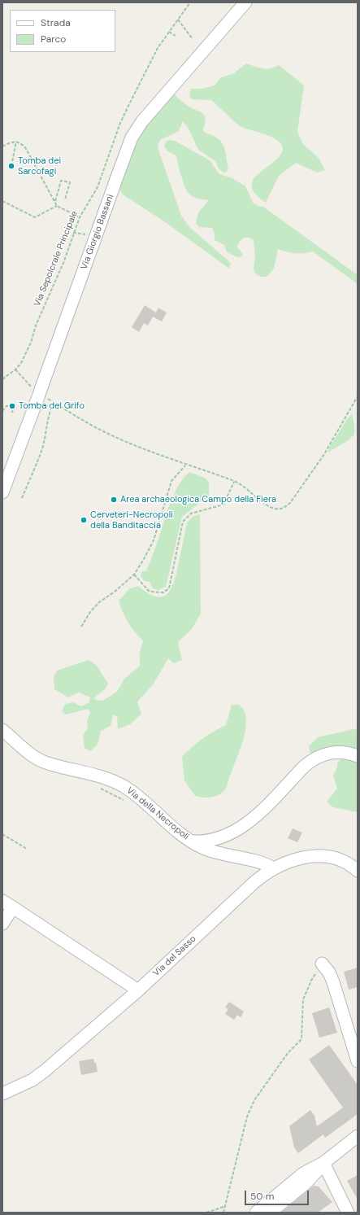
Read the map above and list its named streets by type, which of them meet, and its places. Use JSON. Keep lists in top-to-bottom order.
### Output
{
  "streets": {
    "street": ["Via Giorgio Bassani", "Via della Necropoli", "Via del Sasso"],
    "path": ["Via Sepolcrale Principale"]
  },
  "crossings": [
    ["Via della Necropoli", "Via del Sasso"]
  ],
  "places": [
    "Tomba dei Sarcofagi",
    "Tomba del Grifo",
    "Area archaeologica Campo della Fiera",
    "Cerveteri-Necropoli della Banditaccia"
  ],
  "legend": ["Strada", "Parco"],
  "scale_bar": "50 m"
}
